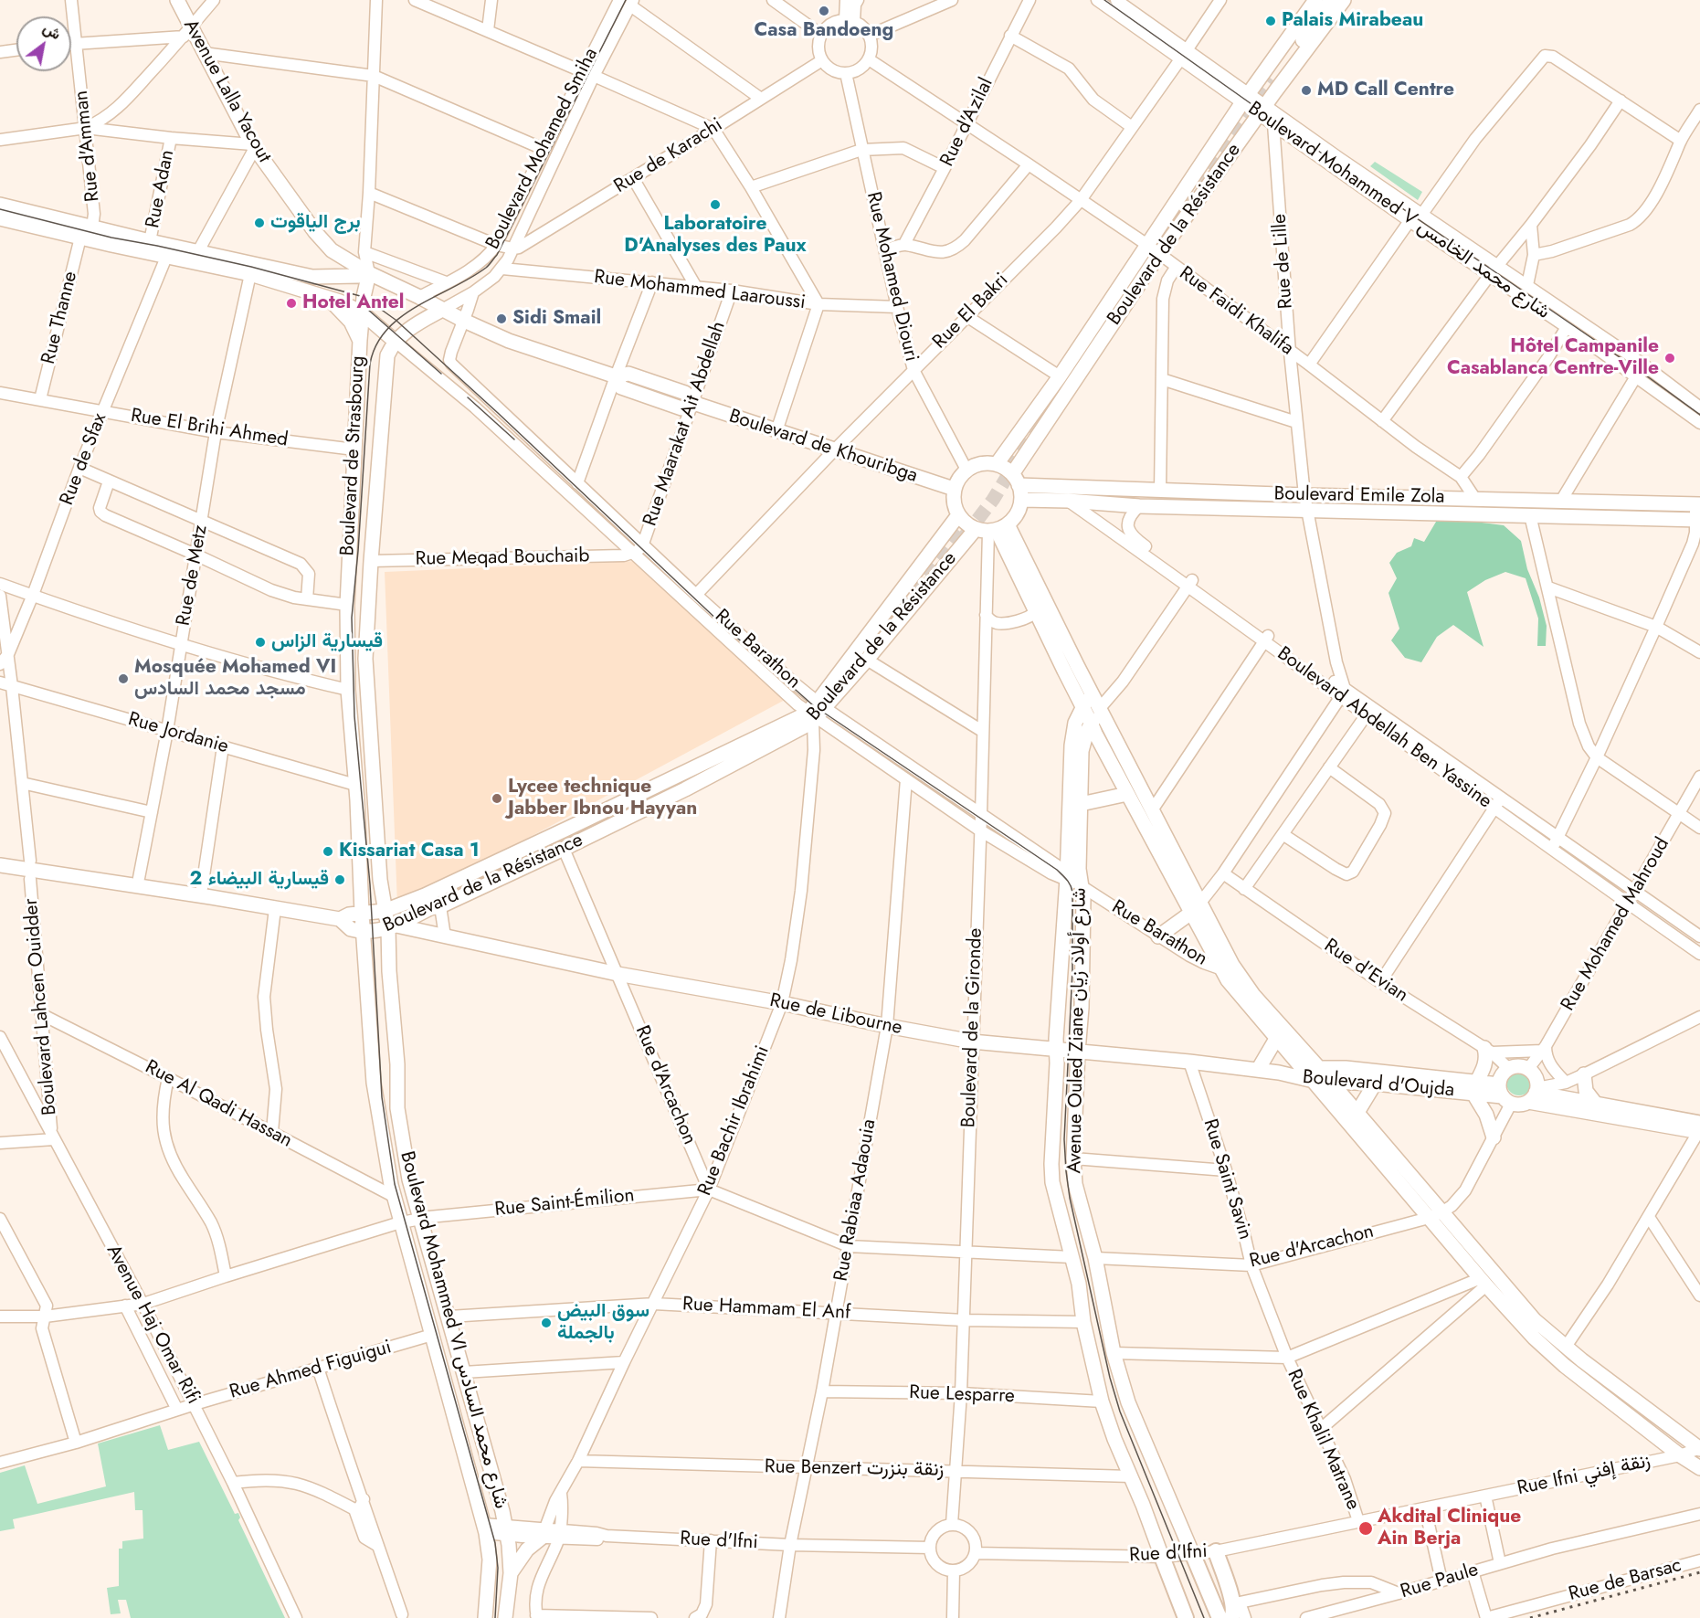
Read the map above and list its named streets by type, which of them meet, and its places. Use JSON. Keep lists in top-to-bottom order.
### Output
{
  "streets": {
    "highway": ["Avenue Ouled Ziane شارع أولاد زيان"],
    "main road": [
      "Avenue Lalla Yacout",
      "Boulevard de la Résistance",
      "Boulevard de Khouribga",
      "Boulevard de Strasbourg",
      "Boulevard Emile Zola",
      "Rue de Libourne",
      "Boulevard d'Oujda",
      "Boulevard Mohammed VI شارع محمد السادس"
    ],
    "street": [
      "Rue d'Azilal",
      "Rue d'Amman",
      "Boulevard Mohamed Smiha",
      "Rue de Karachi",
      "Rue Adan",
      "Boulevard Mohammed V شارع محمد الخامس",
      "Rue de Lille",
      "Rue Mohamed Diouri",
      "Rue Mohammed Laaroussi",
      "Rue El Bakri",
      "Rue Faidi Khalifa",
      "Rue Thanne",
      "Rue Maarakat Ait Abdellah",
      "Rue El Brihi Ahmed",
      "Rue de Sfax",
      "Rue Meqad Bouchaib",
      "Rue de Metz",
      "Rue Barathon",
      "Boulevard Abdellah Ben Yassine",
      "Rue Jordanie",
      "Rue Mohamed Mahroud",
      "Rue d'Evian",
      "Boulevard Lahcen Ouidder",
      "Boulevard de la Gironde",
      "Rue d'Arcachon",
      "Rue Al Qadi Hassan",
      "Rue Bachir Ibrahimi",
      "Rue Saint Savin",
      "Rue Rabiaa Adaouia",
      "Rue Saint-Émilion",
      "Rue Hammam El Anf",
      "Avenue Haj Omar Rifi",
      "Rue Ahmed Figuigui",
      "Rue Lesparre",
      "Rue Khalil Matrane",
      "Rue Benzert زنقة بنزرت",
      "Rue Ifni زنقة إفني",
      "Rue d'Ifni",
      "Rue de Barsac",
      "Rue Paule"
    ]
  },
  "crossings": [
    ["Avenue Lalla Yacout", "Boulevard de Khouribga"],
    ["Avenue Lalla Yacout", "Boulevard de Strasbourg"],
    ["Rue d'Azilal", "Rue Faidi Khalifa"],
    ["Boulevard Mohamed Smiha", "Rue de Karachi"],
    ["Boulevard Mohamed Smiha", "Rue Mohammed Laaroussi"],
    ["Boulevard Mohamed Smiha", "Boulevard de Khouribga"],
    ["Boulevard Mohamed Smiha", "Boulevard de Strasbourg"],
    ["Rue de Karachi", "Rue Mohamed Diouri"],
    ["Rue de Karachi", "Rue Faidi Khalifa"],
    ["Boulevard Mohammed V شارع محمد الخامس", "Boulevard de la Résistance"],
    ["Boulevard Mohammed V شارع محمد الخامس", "Rue de Lille"],
    ["Boulevard Mohammed V شارع محمد الخامس", "Rue El Bakri"],
    ["Boulevard de la Résistance", "Rue Mohamed Diouri"],
    ["Boulevard de la Résistance", "Rue Faidi Khalifa"],
    ["Boulevard de la Résistance", "Boulevard de Khouribga"],
    ["Boulevard de la Résistance", "Boulevard de Strasbourg"],
    ["Boulevard de la Résistance", "Boulevard Emile Zola"],
    ["Boulevard de la Résistance", "Rue de Metz"],
    ["Boulevard de la Résistance", "Rue Barathon"],
    ["Boulevard de la Résistance", "Boulevard Lahcen Ouidder"],
    ["Boulevard de la Résistance", "Rue de Libourne"],
    ["Boulevard de la Résistance", "Boulevard de la Gironde"],
    ["Boulevard de la Résistance", "Rue d'Arcachon"],
    ["Boulevard de la Résistance", "Rue Bachir Ibrahimi"],
    ["Boulevard de la Résistance", "Boulevard Mohammed VI شارع محمد السادس"],
    ["Rue de Lille", "Rue Faidi Khalifa"],
    ["Rue de Lille", "Boulevard Emile Zola"],
    ["Rue de Lille", "Boulevard Abdellah Ben Yassine"],
    ["Rue Mohamed Diouri", "Rue Mohammed Laaroussi"],
    ["Rue Mohamed Diouri", "Rue El Bakri"],
    ["Rue Mohamed Diouri", "Rue Faidi Khalifa"],
    ["Rue Mohamed Diouri", "Boulevard de Khouribga"],
    ["Rue Mohamed Diouri", "Boulevard Emile Zola"],
    ["Rue Mohamed Diouri", "Boulevard de la Gironde"],
    ["Rue Mohammed Laaroussi", "Rue Maarakat Ait Abdellah"],
    ["Rue El Bakri", "Rue Faidi Khalifa"],
    ["Rue El Bakri", "Boulevard de Khouribga"],
    ["Rue El Bakri", "Rue Barathon"],
    ["Rue Faidi Khalifa", "Boulevard Emile Zola"],
    ["Rue Thanne", "Rue El Brihi Ahmed"],
    ["Rue Maarakat Ait Abdellah", "Boulevard de Khouribga"],
    ["Rue Maarakat Ait Abdellah", "Rue Meqad Bouchaib"],
    ["Rue Maarakat Ait Abdellah", "Rue Barathon"],
    ["Rue El Brihi Ahmed", "Boulevard de Strasbourg"],
    ["Rue El Brihi Ahmed", "Rue de Sfax"],
    ["Rue El Brihi Ahmed", "Rue de Metz"],
    ["Boulevard de Khouribga", "Boulevard de Strasbourg"],
    ["Boulevard de Khouribga", "Boulevard Emile Zola"],
    ["Boulevard de Khouribga", "Rue Barathon"],
    ["Boulevard de Khouribga", "Boulevard de la Gironde"],
    ["Boulevard de Strasbourg", "Rue Meqad Bouchaib"],
    ["Boulevard de Strasbourg", "Rue Jordanie"],
    ["Boulevard de Strasbourg", "Boulevard Mohammed VI شارع محمد السادس"],
    ["Boulevard Emile Zola", "Boulevard Abdellah Ben Yassine"],
    ["Boulevard Emile Zola", "Boulevard de la Gironde"],
    ["Rue de Metz", "Rue Jordanie"],
    ["Rue Barathon", "Boulevard de la Gironde"],
    ["Rue Barathon", "Avenue Ouled Ziane شارع أولاد زيان"],
    ["Rue Barathon", "Rue Bachir Ibrahimi"],
    ["Boulevard Abdellah Ben Yassine", "Rue Mohamed Mahroud"],
    ["Rue Mohamed Mahroud", "Rue d'Evian"],
    ["Rue Mohamed Mahroud", "Boulevard d'Oujda"],
    ["Rue d'Evian", "Boulevard d'Oujda"],
    ["Boulevard Lahcen Ouidder", "Rue Al Qadi Hassan"],
    ["Boulevard Lahcen Ouidder", "Avenue Haj Omar Rifi"],
    ["Rue de Libourne", "Boulevard de la Gironde"],
    ["Rue de Libourne", "Avenue Ouled Ziane شارع أولاد زيان"],
    ["Rue de Libourne", "Boulevard d'Oujda"],
    ["Rue de Libourne", "Rue d'Arcachon"],
    ["Rue de Libourne", "Rue Bachir Ibrahimi"],
    ["Rue de Libourne", "Rue Saint Savin"],
    ["Rue de Libourne", "Rue Rabiaa Adaouia"],
    ["Rue de Libourne", "Boulevard Mohammed VI شارع محمد السادس"],
    ["Boulevard de la Gironde", "Rue Hammam El Anf"],
    ["Boulevard de la Gironde", "Rue Lesparre"],
    ["Boulevard de la Gironde", "Rue Benzert زنقة بنزرت"],
    ["Boulevard de la Gironde", "Rue d'Ifni"],
    ["Avenue Ouled Ziane شارع أولاد زيان", "Rue d'Arcachon"],
    ["Avenue Ouled Ziane شارع أولاد زيان", "Rue Hammam El Anf"],
    ["Avenue Ouled Ziane شارع أولاد زيان", "Rue Lesparre"],
    ["Avenue Ouled Ziane شارع أولاد زيان", "Rue Benzert زنقة بنزرت"],
    ["Avenue Ouled Ziane شارع أولاد زيان", "Rue d'Ifni"],
    ["Rue d'Arcachon", "Rue Bachir Ibrahimi"],
    ["Rue d'Arcachon", "Rue Saint Savin"],
    ["Rue d'Arcachon", "Rue Saint-Émilion"],
    ["Rue Al Qadi Hassan", "Boulevard Mohammed VI شارع محمد السادس"],
    ["Rue Bachir Ibrahimi", "Rue Saint-Émilion"],
    ["Rue Bachir Ibrahimi", "Rue Hammam El Anf"],
    ["Rue Bachir Ibrahimi", "Rue Benzert زنقة بنزرت"],
    ["Rue Bachir Ibrahimi", "Rue d'Ifni"],
    ["Rue Saint Savin", "Rue Khalil Matrane"],
    ["Rue Rabiaa Adaouia", "Rue Hammam El Anf"],
    ["Rue Rabiaa Adaouia", "Rue Lesparre"],
    ["Rue Rabiaa Adaouia", "Rue Benzert زنقة بنزرت"],
    ["Rue Rabiaa Adaouia", "Rue d'Ifni"],
    ["Rue Saint-Émilion", "Avenue Haj Omar Rifi"],
    ["Rue Saint-Émilion", "Boulevard Mohammed VI شارع محمد السادس"],
    ["Rue Hammam El Anf", "Boulevard Mohammed VI شارع محمد السادس"],
    ["Avenue Haj Omar Rifi", "Rue Ahmed Figuigui"],
    ["Boulevard Mohammed VI شارع محمد السادس", "Rue Ahmed Figuigui"],
    ["Boulevard Mohammed VI شارع محمد السادس", "Rue d'Ifni"],
    ["Rue Khalil Matrane", "Rue Ifni زنقة إفني"],
    ["Rue Khalil Matrane", "Rue d'Ifni"],
    ["Rue Ifni زنقة إفني", "Rue d'Ifni"],
    ["Rue de Barsac", "Rue Paule"]
  ],
  "places": [
    "Casa Bandoeng",
    "Palais Mirabeau",
    "MD Call Centre",
    "Laboratoire D'Analyses des Paux",
    "برج الياقوت",
    "Hotel Antel",
    "Sidi Smail",
    "Hôtel Campanile Casablanca Centre-Ville",
    "قيسارية الزاس",
    "Mosquée Mohamed VI مسجد محمد السادس",
    "Lycee technique Jabber Ibnou Hayyan",
    "Kissariat Casa 1",
    "قيسارية البيضاء 2",
    "سوق البيض بالجملة",
    "Akdital Clinique Ain Berja"
  ],
  "north": "top right"
}
